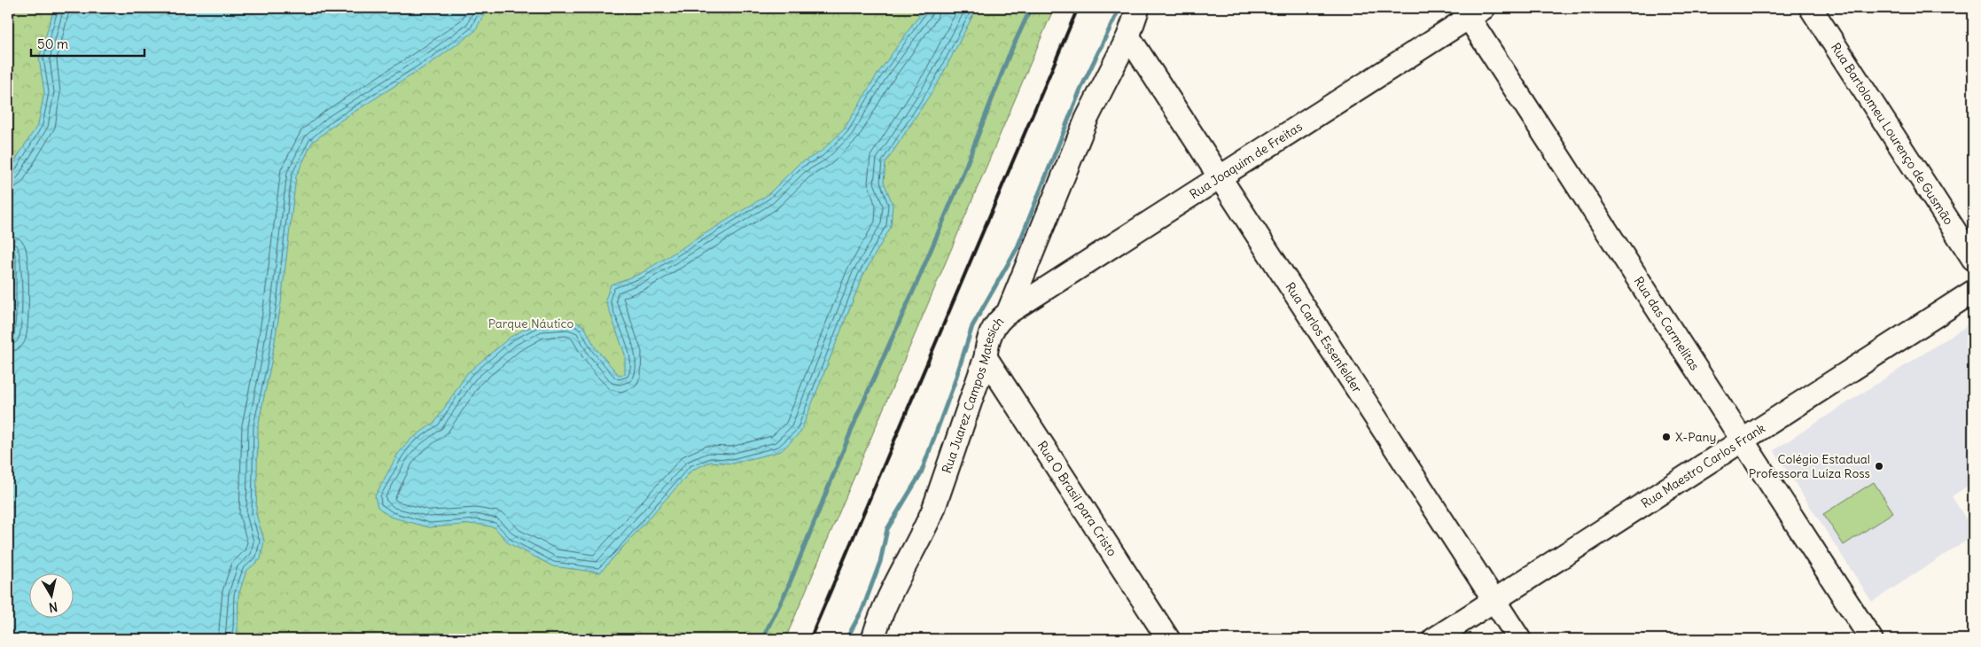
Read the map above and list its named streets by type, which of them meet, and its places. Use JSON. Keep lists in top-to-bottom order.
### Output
{
  "streets": {
    "street": [
      "Rua Bartolomeu Lourenço de Gusmão",
      "Rua Joaquim de Freitas",
      "Rua das Carmelitas",
      "Rua Carlos Essenfelder",
      "Rua Juarez Campos Matesich",
      "Rua Maestro Carlos Frank",
      "Rua O Brasil para Cristo"
    ]
  },
  "crossings": [
    ["Rua Joaquim de Freitas", "Rua das Carmelitas"],
    ["Rua Joaquim de Freitas", "Rua Carlos Essenfelder"],
    ["Rua Joaquim de Freitas", "Rua Juarez Campos Matesich"],
    ["Rua das Carmelitas", "Rua Maestro Carlos Frank"],
    ["Rua Carlos Essenfelder", "Rua Juarez Campos Matesich"],
    ["Rua Carlos Essenfelder", "Rua Maestro Carlos Frank"],
    ["Rua Juarez Campos Matesich", "Rua O Brasil para Cristo"]
  ],
  "parks": ["Parque Náutico"],
  "places": ["X-Pany", "Colégio Estadual Professora Luíza Ross"],
  "scale_bar": "50 m",
  "north": "bottom"
}
